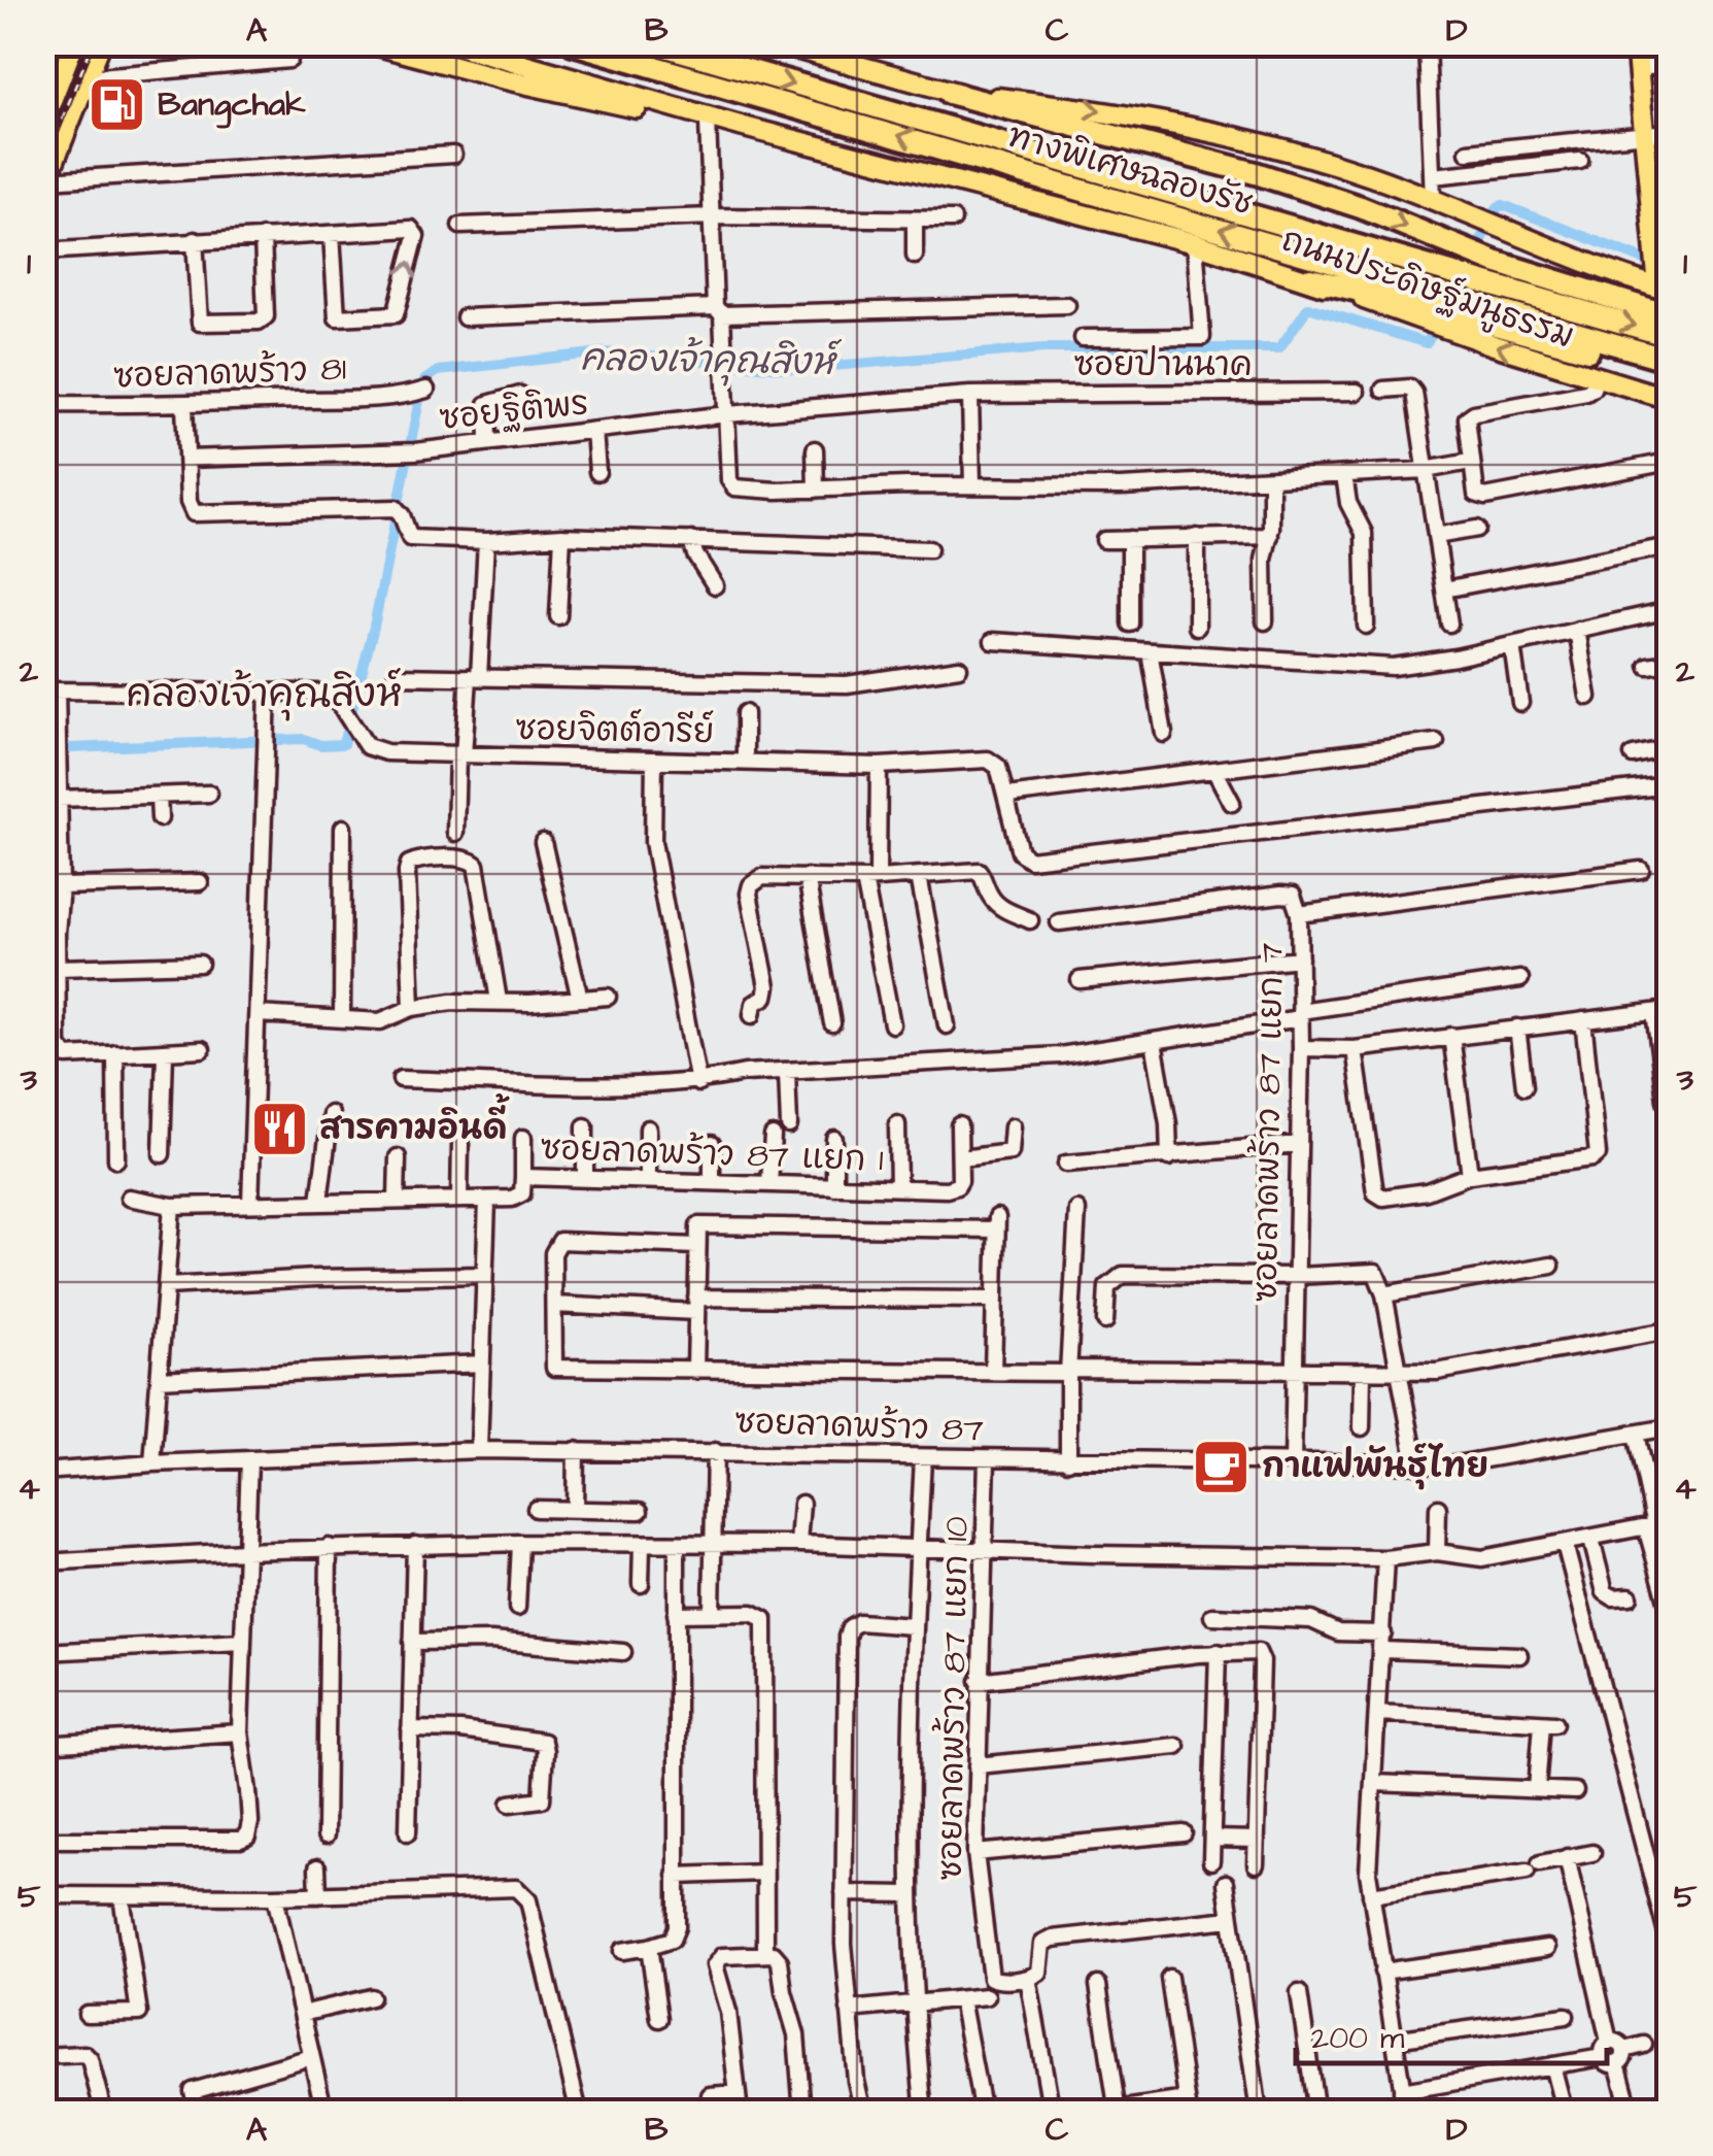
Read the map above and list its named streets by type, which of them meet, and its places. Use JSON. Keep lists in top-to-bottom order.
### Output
{
  "streets": {
    "highway": ["ทางพิเศษฉลองรัช"],
    "main road": ["ถนนประดิษฐ์มนูธรรม"],
    "street": [
      "ซอยปานนาค",
      "ซอยลาดพร้าว 81",
      "ซอยฐิติพร",
      "ซอยจิตต์อารีย์",
      "ซอยลาดพร้าว 87 แยก 7",
      "ซอยลาดพร้าว 87 แยก 1",
      "ซอยลาดพร้าว 87",
      "ซอยลาดพร้าว 87 แยก 10"
    ]
  },
  "crossings": [
    ["ถนนประดิษฐ์มนูธรรม", "ซอยปานนาค"],
    ["ซอยปานนาค", "ซอยฐิติพร"],
    ["ซอยลาดพร้าว 87 แยก 7", "ซอยลาดพร้าว 87"],
    ["ซอยลาดพร้าว 87", "ซอยลาดพร้าว 87 แยก 10"]
  ],
  "districts": ["คลองเจ้าคุณสิงห์"],
  "water": ["คลองเจ้าคุณสิงห์"],
  "places": {
    "fuel station": ["Bangchak"],
    "restaurant": ["สารคามอินดี้"],
    "cafe": ["กาแฟพันธ์ุไทย"]
  },
  "scale_bar": "200 m",
  "grid": {
    "columns": [
      "A",
      "B",
      "C",
      "D"
    ],
    "rows": [
      "1",
      "2",
      "3",
      "4",
      "5"
    ]
  }
}
